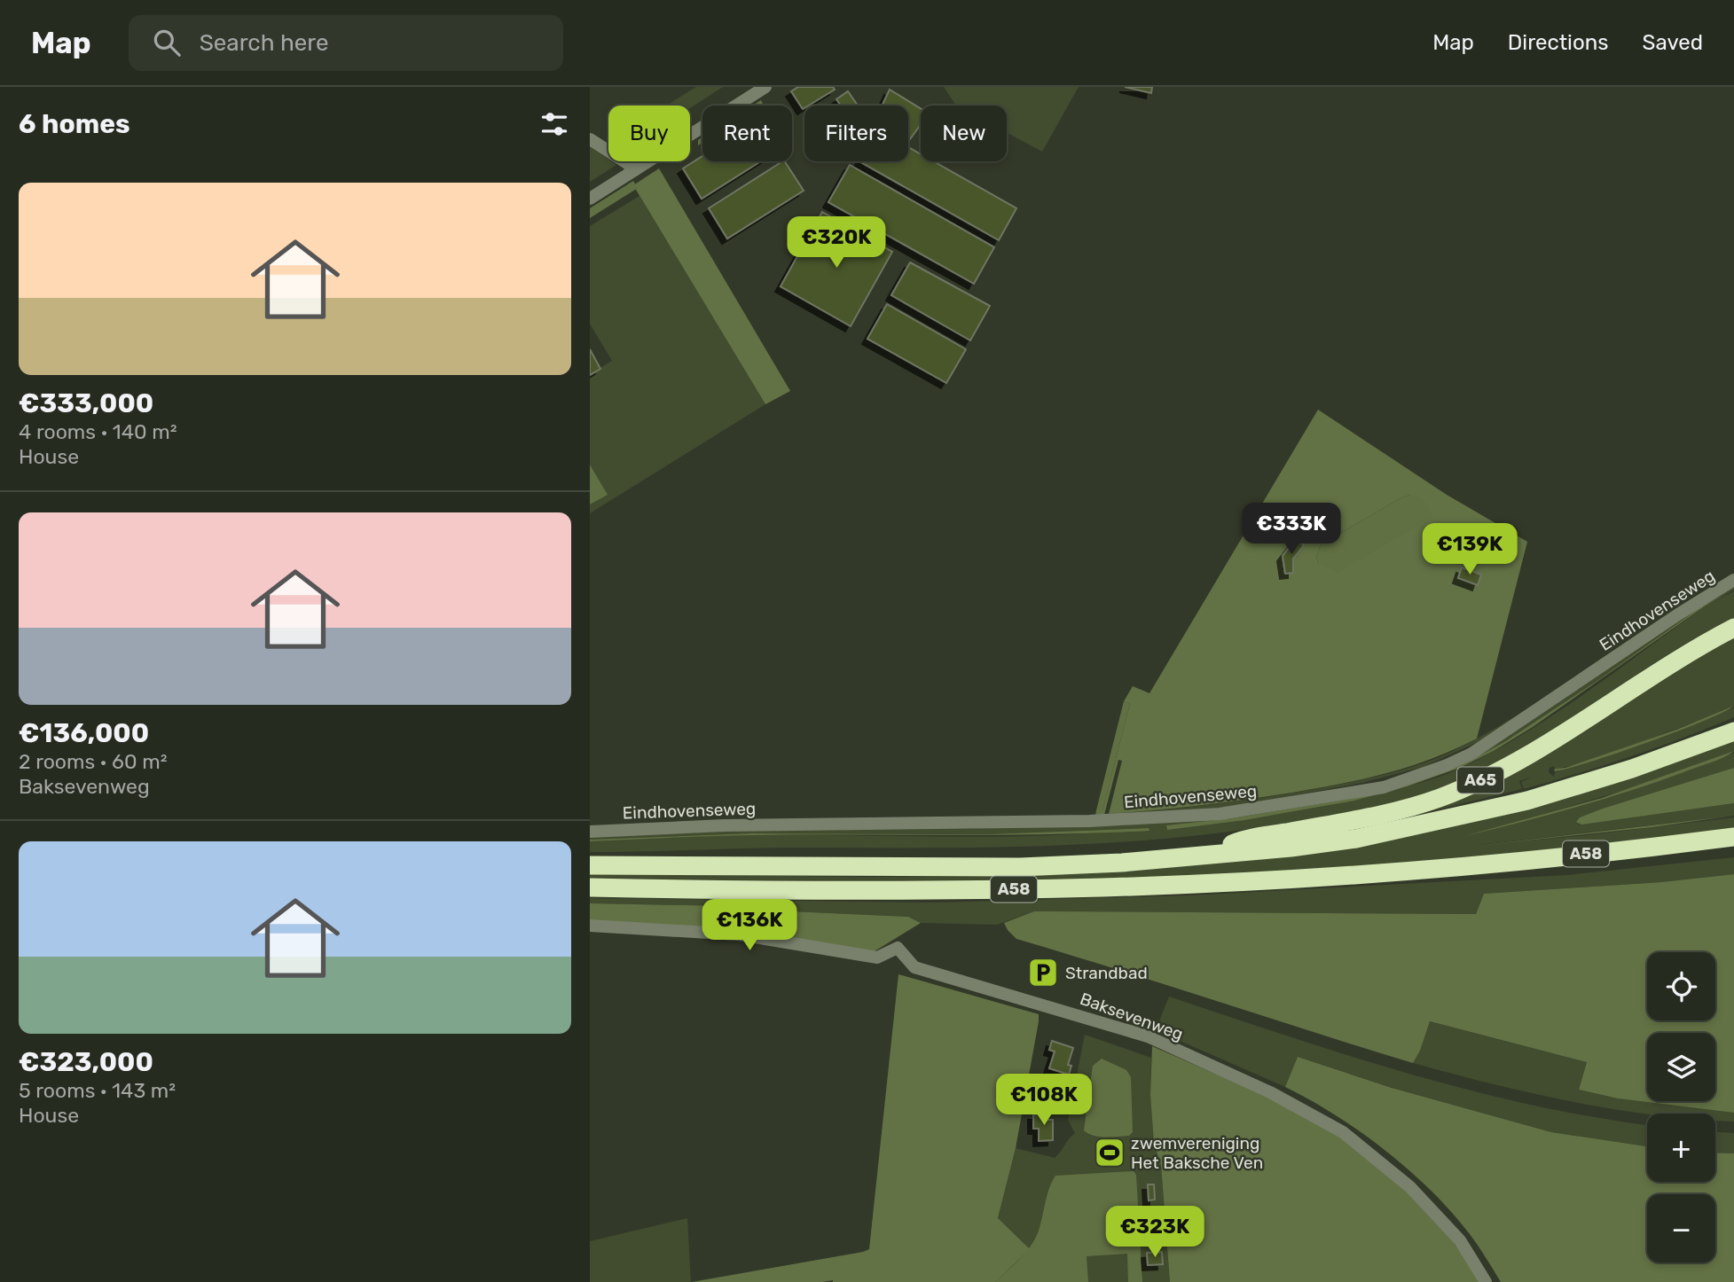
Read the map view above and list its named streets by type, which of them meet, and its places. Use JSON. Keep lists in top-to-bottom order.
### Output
{
  "streets": {
    "highway": ["A65", "A58"],
    "street": ["Eindhovenseweg", "Baksevenweg"]
  },
  "crossings": [
    ["A65", "A58"]
  ],
  "places": {
    "parking": ["Strandbad"],
    "sports": ["zwemvereniging Het Baksche Ven"]
  },
  "page": {
    "header": "Map",
    "search": "Search here",
    "nav": ["Map", "Directions", "Saved"],
    "heading": "6 homes",
    "chip": [
      "Buy",
      "Rent",
      "Filters",
      "New"
    ],
    "list": [
      {
        "name": "€333,000",
        "note": "4 rooms · 140 m² · House"
      },
      {
        "name": "€136,000",
        "note": "2 rooms · 60 m² · Baksevenweg"
      },
      {
        "name": "€323,000",
        "note": "5 rooms · 143 m² · House"
      }
    ],
    "price": [
      "€320K",
      "€333K",
      "€139K",
      "€136K",
      "€108K",
      "€323K"
    ],
    "map_buttons": ["+", "−"]
  }
}
